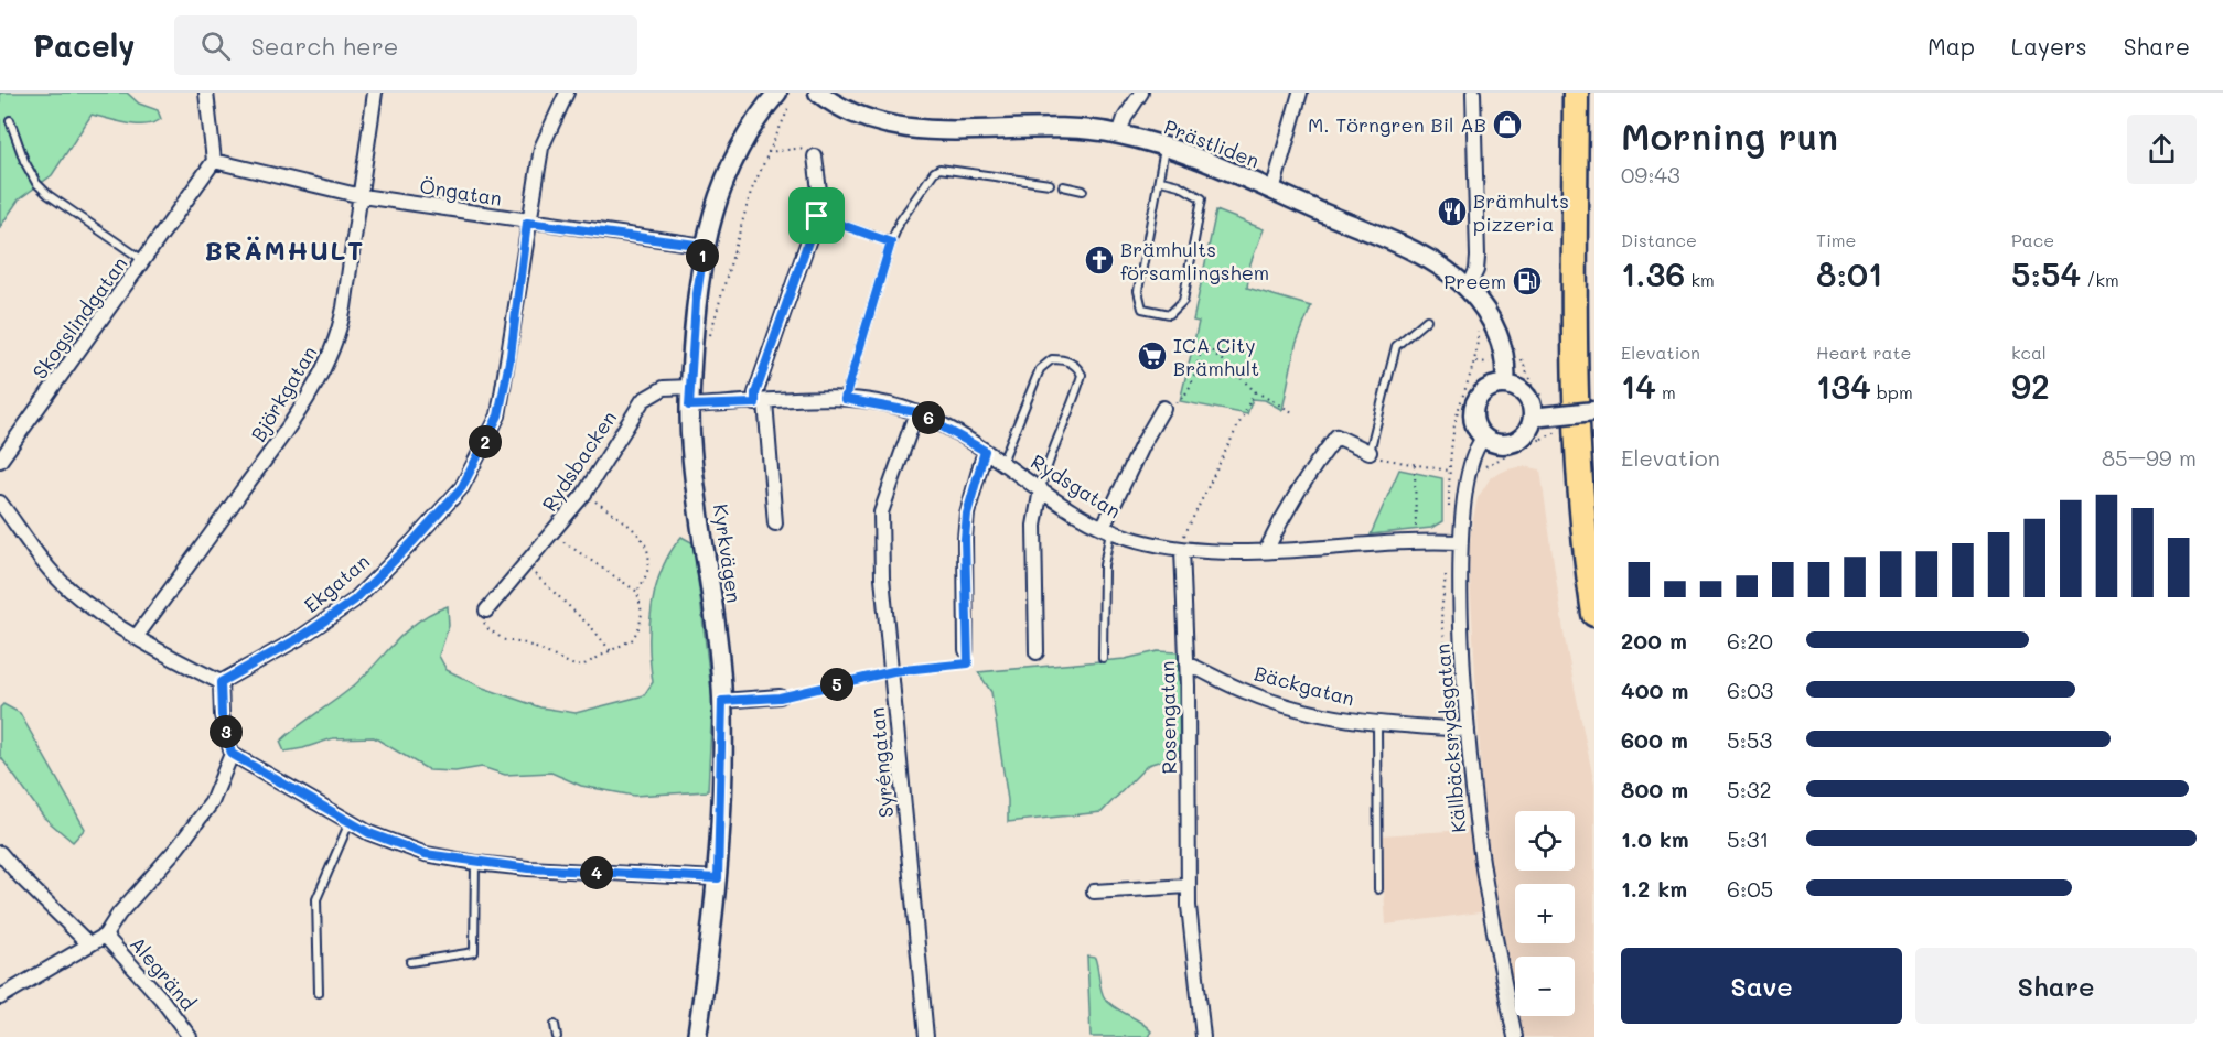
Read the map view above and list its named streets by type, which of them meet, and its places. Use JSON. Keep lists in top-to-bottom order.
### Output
{
  "streets": {
    "street": [
      "Prästliden",
      "Öngatan",
      "Skogslindgatan",
      "Björkgatan",
      "Rydsbacken",
      "Rydsgatan",
      "Kyrkvägen",
      "Ekgatan",
      "Bäckgatan",
      "Rosengatan",
      "Källbäcksrydsgatan",
      "Syréngatan",
      "Alegränd"
    ]
  },
  "crossings": [
    ["Prästliden", "Källbäcksrydsgatan"],
    ["Öngatan", "Skogslindgatan"],
    ["Öngatan", "Björkgatan"],
    ["Öngatan", "Kyrkvägen"],
    ["Öngatan", "Ekgatan"],
    ["Rydsbacken", "Kyrkvägen"],
    ["Rydsgatan", "Kyrkvägen"],
    ["Rydsgatan", "Rosengatan"],
    ["Rydsgatan", "Källbäcksrydsgatan"],
    ["Rydsgatan", "Syréngatan"],
    ["Bäckgatan", "Rosengatan"],
    ["Bäckgatan", "Källbäcksrydsgatan"]
  ],
  "districts": ["BRÄMHULT"],
  "places": {
    "shop": ["M. Törngren Bil AB"],
    "restaurant": ["Brämhults pizzeria"],
    "church": ["Brämhults församlingshem"],
    "fuel station": ["Preem"],
    "supermarket": ["ICA City Brämhult"]
  },
  "page": {
    "header": "Pacely",
    "search": "Search here",
    "nav": ["Map", "Layers", "Share"],
    "heading": ["Morning run", "09:43"],
    "stats": [
      ["Distance", "1.36 km"],
      ["Time", "8:01"],
      ["Pace", "5:54 /km"],
      ["Elevation", "14 m"],
      ["Heart rate", "134 bpm"],
      ["kcal", "92"]
    ],
    "pins": [
      "1",
      "6",
      "2",
      "5",
      "3",
      "4"
    ],
    "chart": ["Elevation", "85–99 m"],
    "list": [
      {
        "name": "200 m",
        "note": "6:20"
      },
      {
        "name": "400 m",
        "note": "6:03"
      },
      {
        "name": "600 m",
        "note": "5:53"
      },
      {
        "name": "800 m",
        "note": "5:32"
      },
      {
        "name": "1.0 km",
        "note": "5:31"
      },
      {
        "name": "1.2 km",
        "note": "6:05"
      }
    ],
    "map_buttons": ["+", "−"],
    "buttons": ["Save", "Share"]
  }
}
